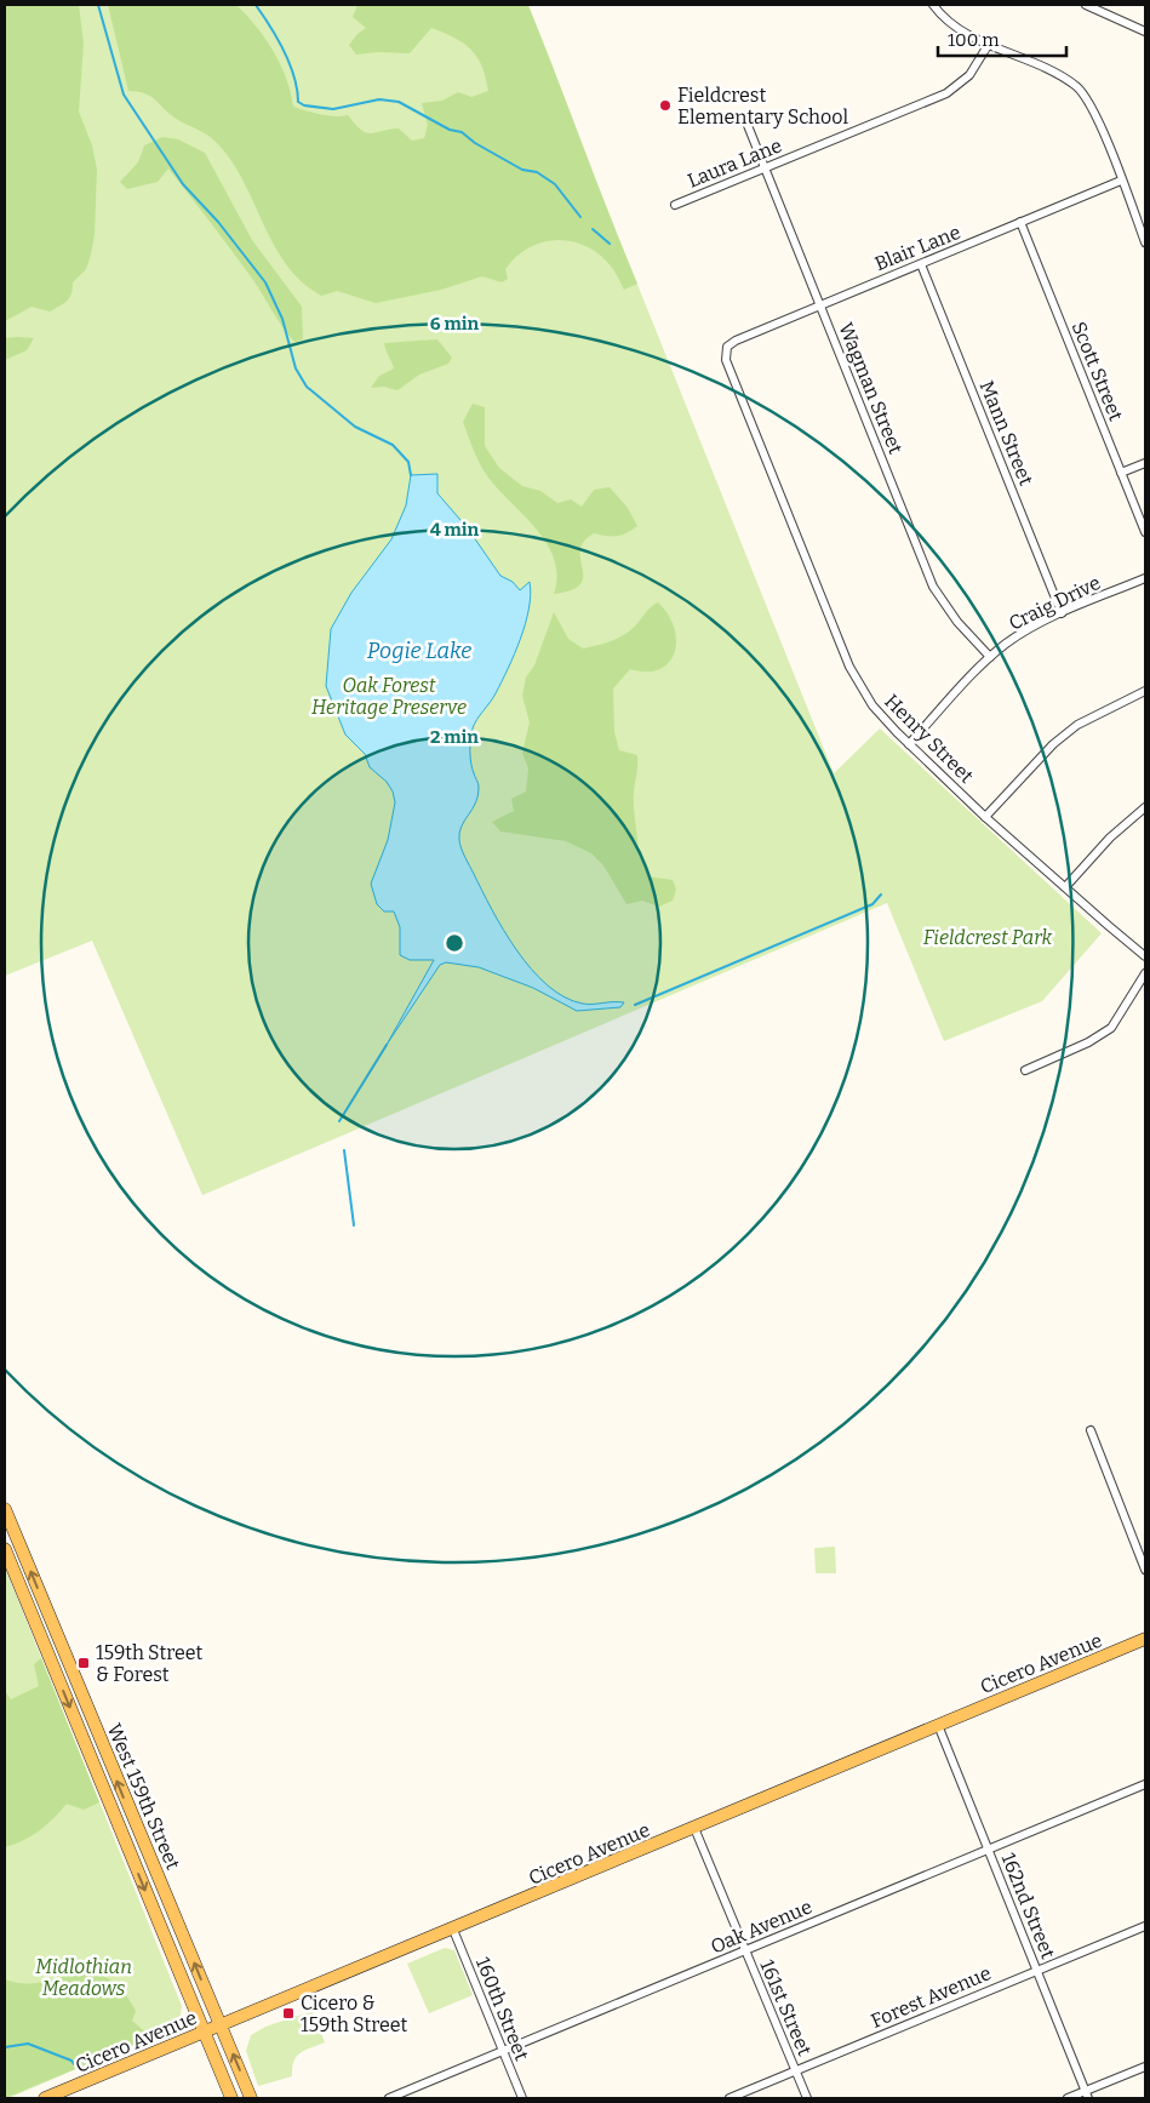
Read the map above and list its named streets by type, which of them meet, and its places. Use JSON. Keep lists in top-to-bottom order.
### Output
{
  "streets": {
    "main road": ["Cicero Avenue", "West 159th Street"],
    "street": [
      "Laura Lane",
      "Blair Lane",
      "Scott Street",
      "Wagman Street",
      "Mann Street",
      "Craig Drive",
      "Henry Street",
      "162nd Street",
      "Oak Avenue",
      "Forest Avenue",
      "161st Street",
      "160th Street"
    ]
  },
  "crossings": [
    ["Laura Lane", "Wagman Street"],
    ["Blair Lane", "Scott Street"],
    ["Blair Lane", "Wagman Street"],
    ["Blair Lane", "Mann Street"],
    ["Blair Lane", "Henry Street"],
    ["Wagman Street", "Craig Drive"],
    ["Mann Street", "Craig Drive"],
    ["Craig Drive", "Henry Street"],
    ["Cicero Avenue", "West 159th Street"],
    ["Cicero Avenue", "162nd Street"],
    ["Cicero Avenue", "161st Street"],
    ["Cicero Avenue", "160th Street"],
    ["162nd Street", "Oak Avenue"],
    ["162nd Street", "Forest Avenue"],
    ["Oak Avenue", "161st Street"],
    ["Oak Avenue", "160th Street"],
    ["Forest Avenue", "161st Street"]
  ],
  "water": ["Pogie Lake"],
  "parks": ["Oak Forest Heritage Preserve", "Fieldcrest Park", "Midlothian Meadows"],
  "places": {
    "other": ["Fieldcrest Elementary School"],
    "transit": ["159th Street & Forest", "Cicero & 159th Street"]
  },
  "scale_bar": "100 m",
  "rings": ["6 min", "4 min", "2 min"]
}
